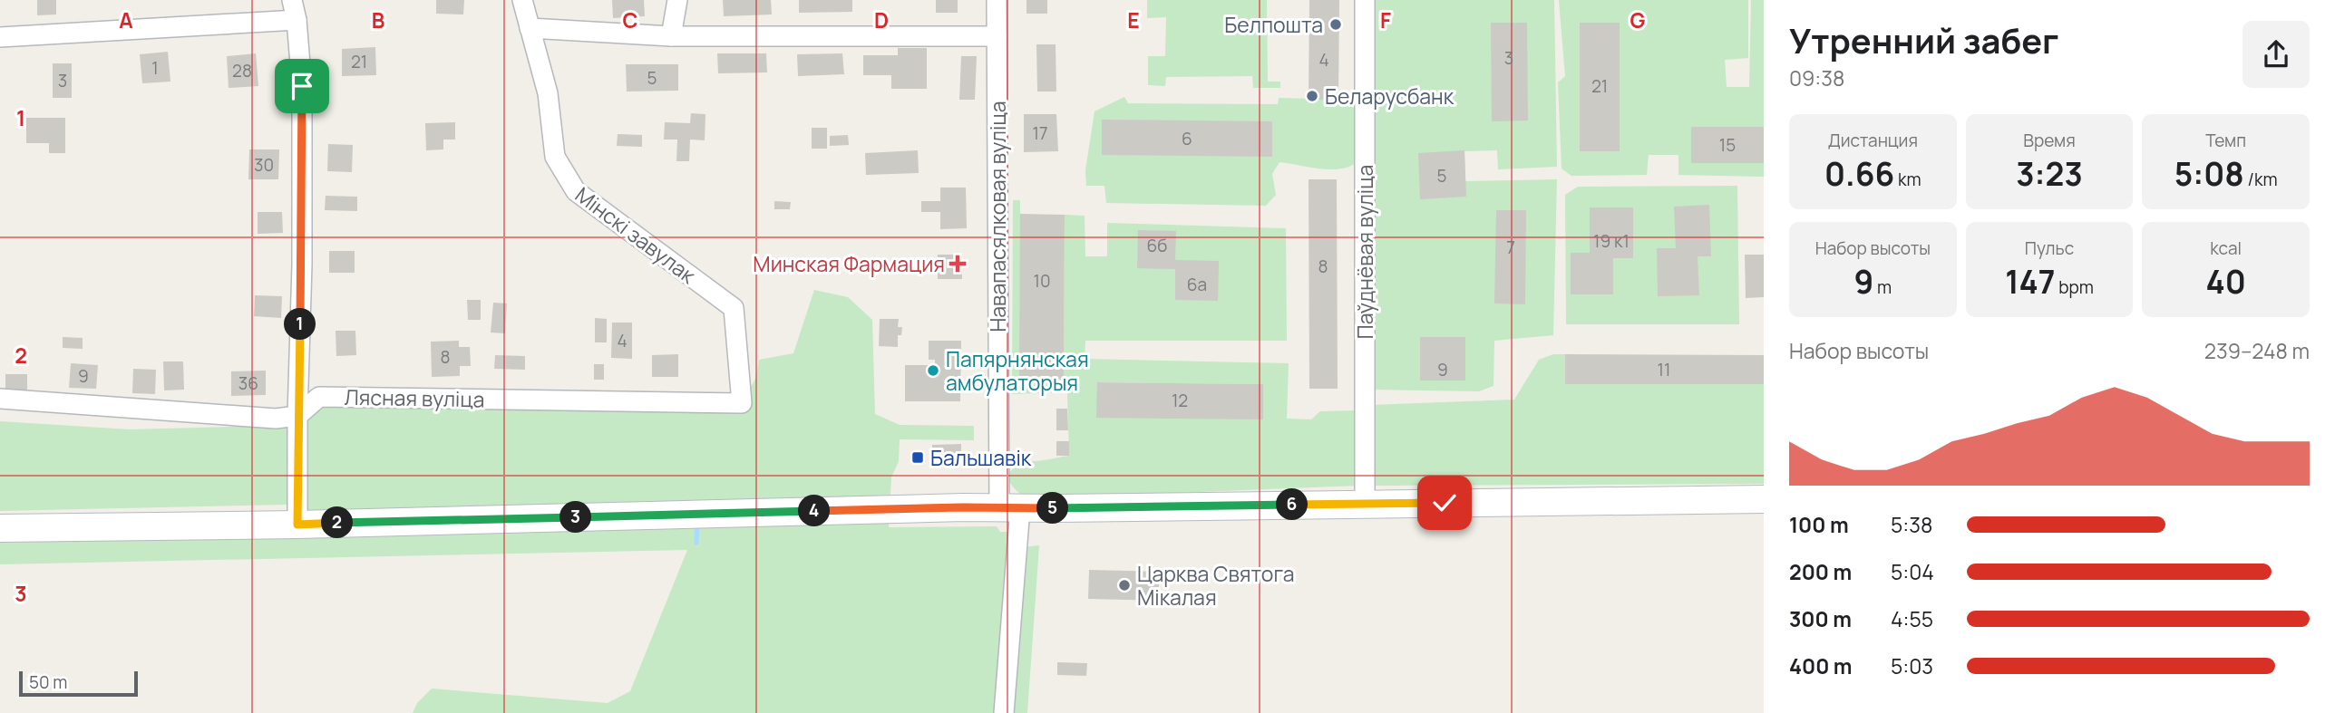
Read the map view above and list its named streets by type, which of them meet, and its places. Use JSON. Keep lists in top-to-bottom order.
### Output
{
  "streets": {
    "street": [
      "Навапасялковая вуліца",
      "Мінскі завулак",
      "Паўднёвая вуліца",
      "Лясная вуліца"
    ]
  },
  "crossings": [
    ["Мінскі завулак", "Лясная вуліца"]
  ],
  "places": {
    "other": [
      "Белпошта",
      "Беларусбанк",
      "Папярнянская амбулаторыя",
      "Царква Святога Мікалая"
    ],
    "health": ["Минская Фармация"],
    "transit": ["Бальшавік"]
  },
  "house_numbers": [
    "3",
    "4",
    "21",
    "1",
    "28",
    "5",
    "3",
    "21",
    "17",
    "6",
    "15",
    "30",
    "5",
    "19 к1",
    "6б",
    "7",
    "8",
    "10",
    "6а",
    "4",
    "8",
    "9",
    "11",
    "9",
    "36",
    "12"
  ],
  "scale_bar": "50 m",
  "page": {
    "heading": ["Утренний забег", "09:38"],
    "stats": [
      ["Дистанция", "0.66 km"],
      ["Время", "3:23"],
      ["Темп", "5:08 /km"],
      ["Набор высоты", "9 m"],
      ["Пульс", "147 bpm"],
      ["kcal", "40"]
    ],
    "pins": [
      "1",
      "6",
      "5",
      "4",
      "3",
      "2"
    ],
    "chart": ["Набор высоты", "239–248 m"],
    "list": [
      {
        "name": "100 m",
        "note": "5:38"
      },
      {
        "name": "200 m",
        "note": "5:04"
      },
      {
        "name": "300 m",
        "note": "4:55"
      },
      {
        "name": "400 m",
        "note": "5:03"
      }
    ],
    "scale": "50 m"
  },
  "grid": {
    "columns": [
      "A",
      "B",
      "C",
      "D",
      "E",
      "F",
      "G"
    ],
    "rows": ["1", "2", "3"]
  }
}
